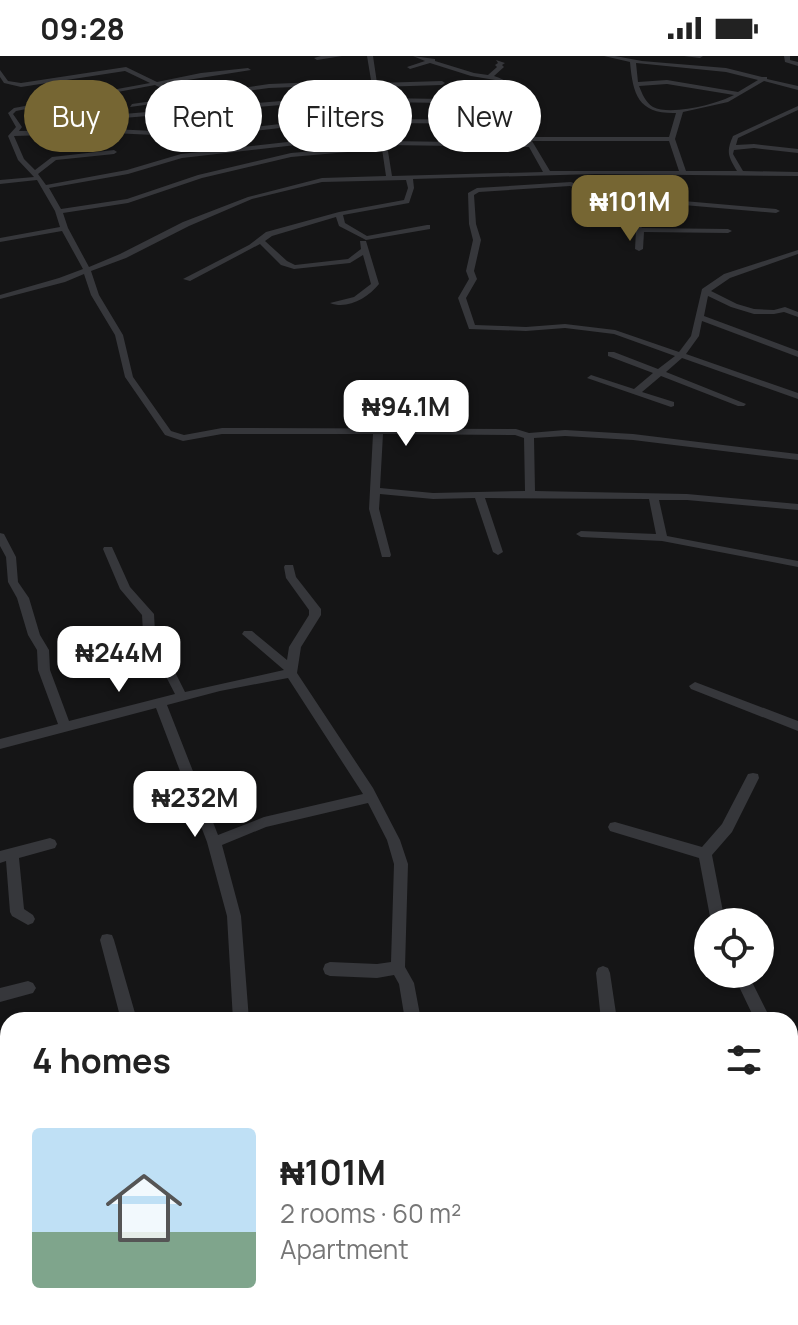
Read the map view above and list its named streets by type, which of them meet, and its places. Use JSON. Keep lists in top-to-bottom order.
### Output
{
  "page": {
    "status": "09:28",
    "chip": [
      "Buy",
      "Rent",
      "Filters",
      "New"
    ],
    "price": [
      "₦101M",
      "₦94.1M",
      "₦244M",
      "₦232M"
    ],
    "heading": "4 homes",
    "list": [
      {
        "name": "₦101M",
        "note": "2 rooms · 60 m² · Apartment"
      }
    ]
  }
}
